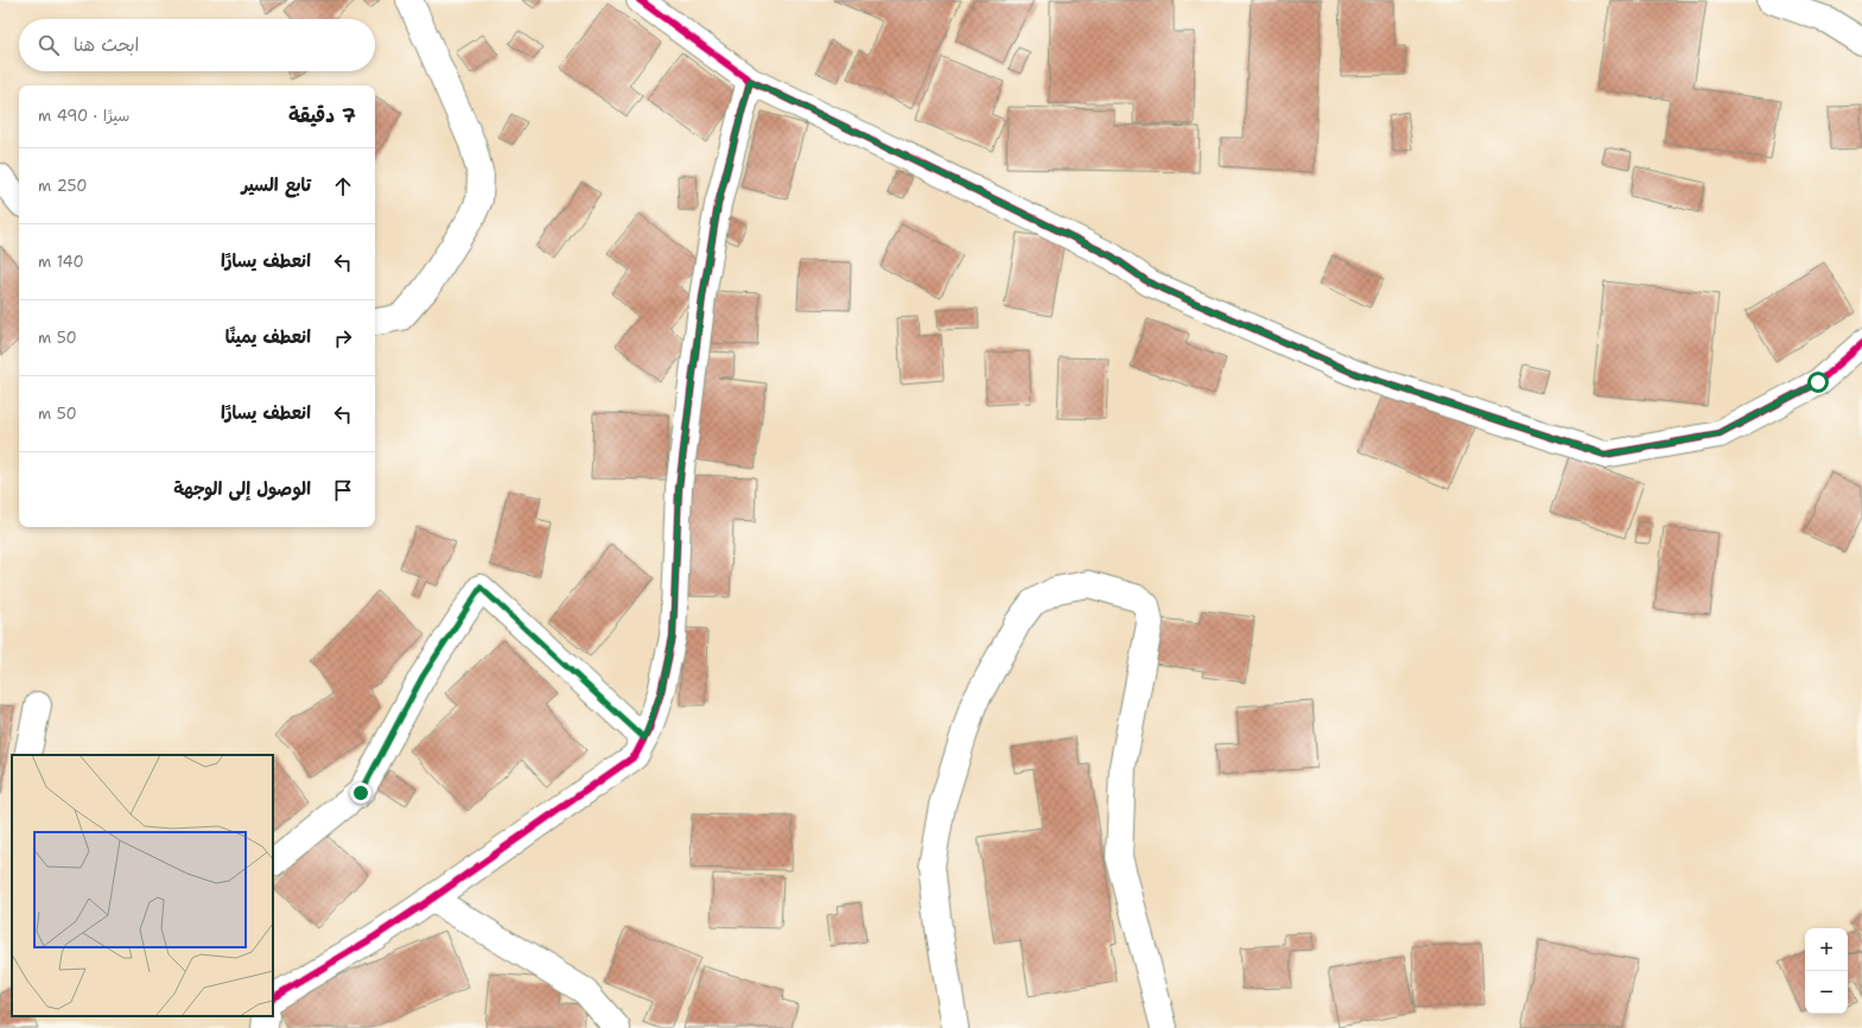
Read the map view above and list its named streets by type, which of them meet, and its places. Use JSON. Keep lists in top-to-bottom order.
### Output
{
  "page": {
    "search": "ابحث هنا",
    "heading": ["7 دقيقة", "سيرًا · 490 m"],
    "list": [
      ["تابع السير", "250 m"],
      ["انعطف يسارًا", "140 m"],
      ["انعطف يمينًا", "50 m"],
      ["انعطف يسارًا", "50 m"],
      "الوصول إلى الوجهة"
    ],
    "map_buttons": ["+", "−"]
  }
}
